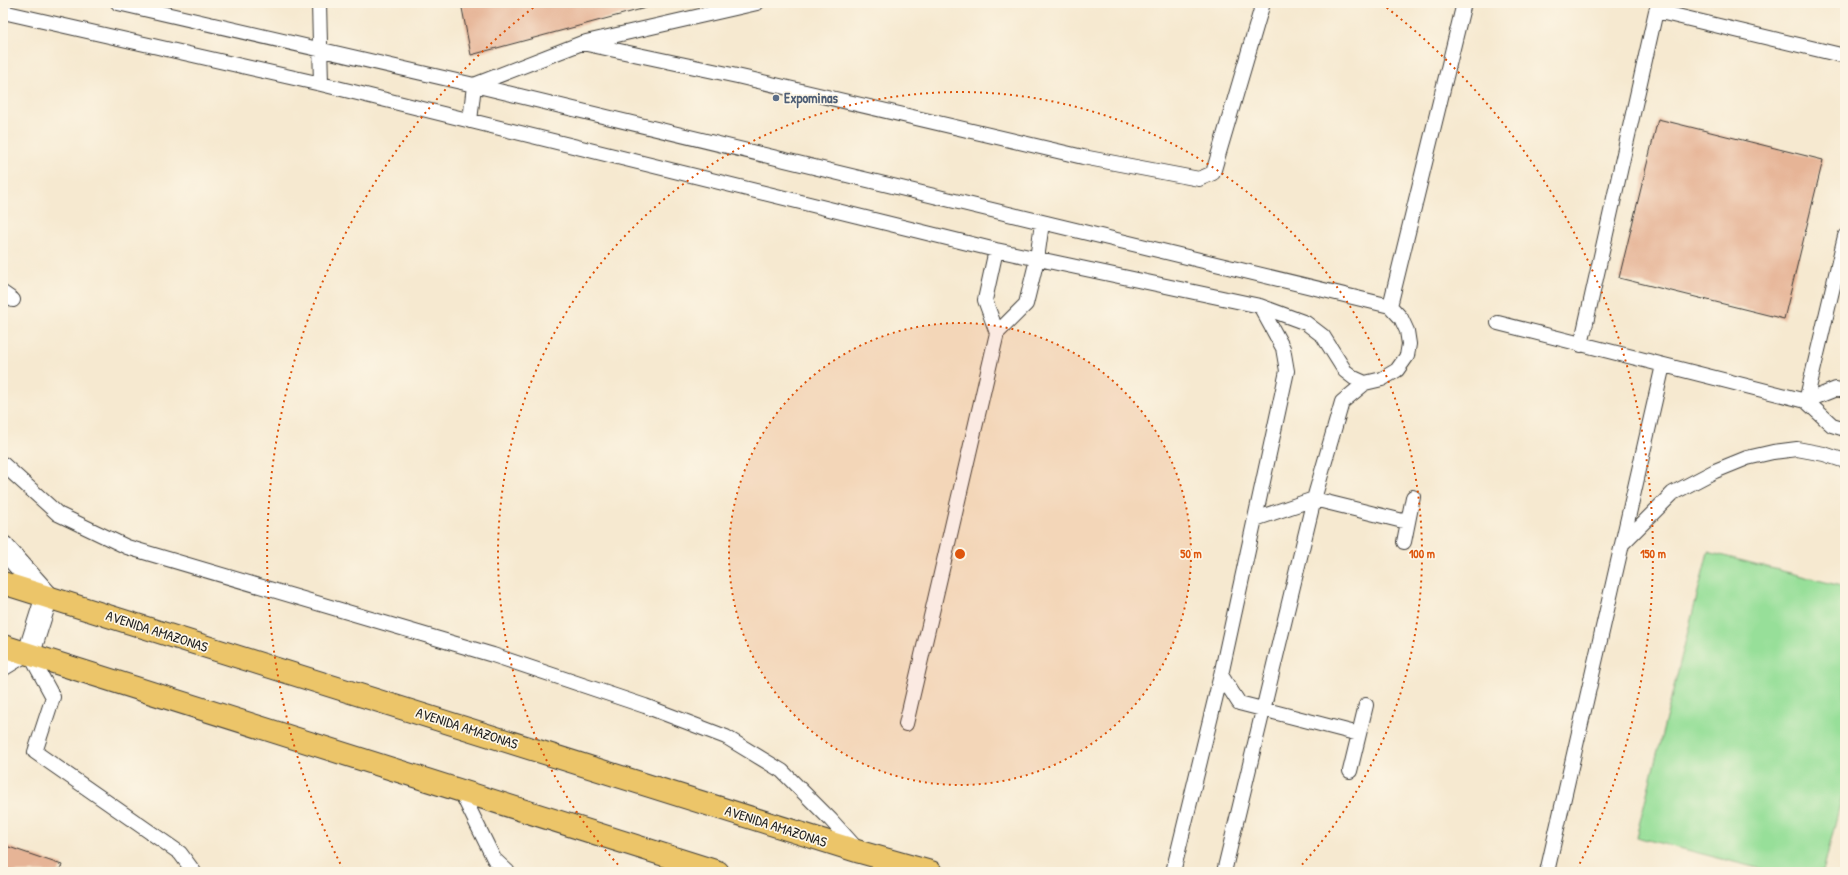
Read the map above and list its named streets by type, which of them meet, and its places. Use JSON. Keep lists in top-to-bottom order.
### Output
{
  "streets": {
    "main road": ["AVENIDA AMAZONAS"]
  },
  "places": ["Expominas"],
  "rings": ["50 m", "100 m", "150 m"]
}
